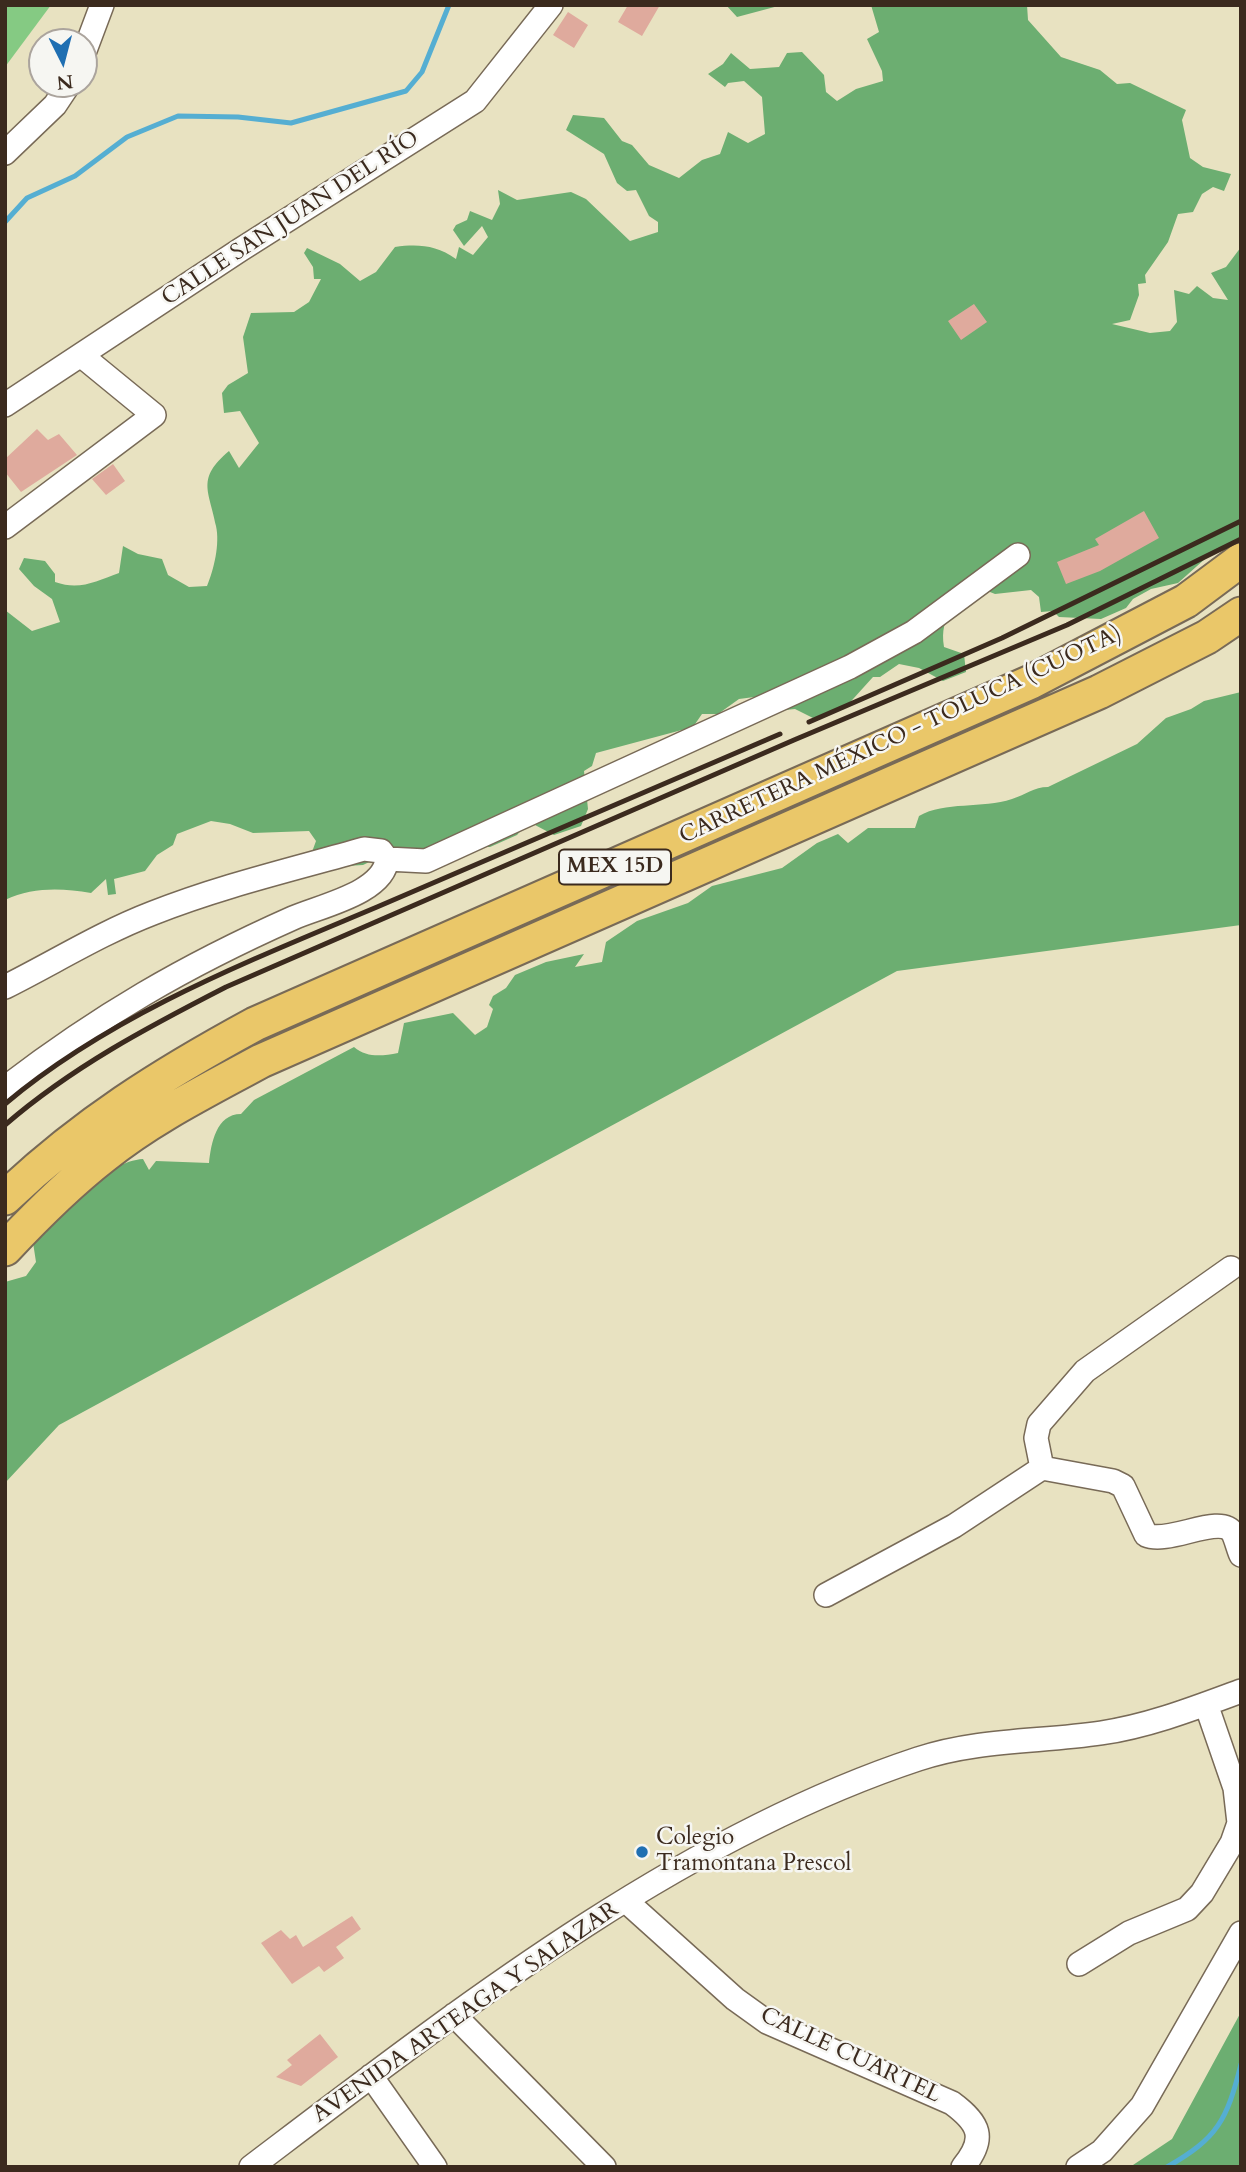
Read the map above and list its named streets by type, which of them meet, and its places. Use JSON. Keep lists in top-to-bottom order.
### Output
{
  "streets": {
    "highway": ["CARRETERA MÉXICO - TOLUCA (CUOTA)", "MEX 15D"],
    "street": ["CALLE SAN JUAN DEL RÍO", "AVENIDA ARTEAGA Y SALAZAR", "CALLE CUARTEL"]
  },
  "crossings": [
    ["AVENIDA ARTEAGA Y SALAZAR", "CALLE CUARTEL"]
  ],
  "places": ["Colegio Tramontana Prescol"],
  "north": "bottom"
}
